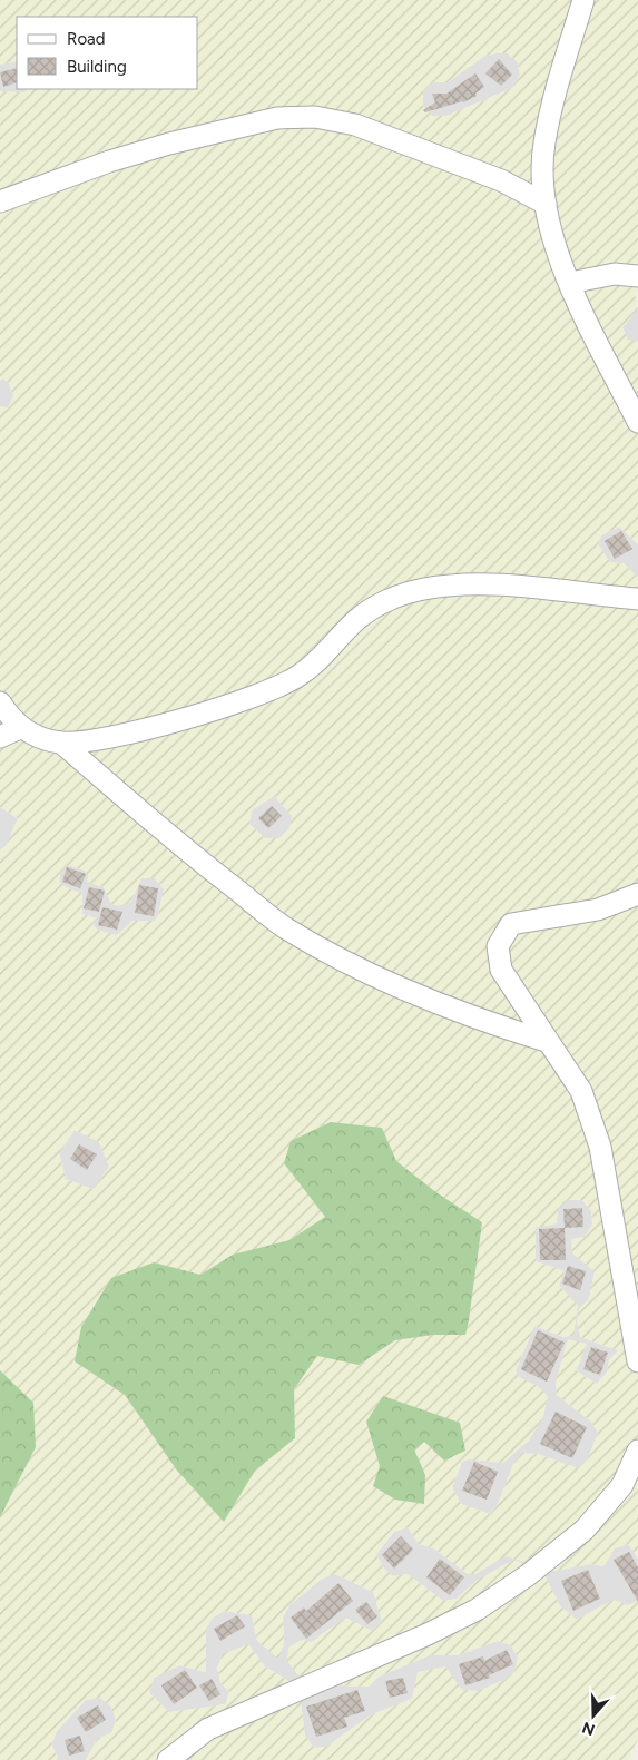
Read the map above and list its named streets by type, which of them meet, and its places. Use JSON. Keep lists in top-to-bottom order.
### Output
{
  "legend": ["Road", "Building"],
  "north": "bottom"
}
